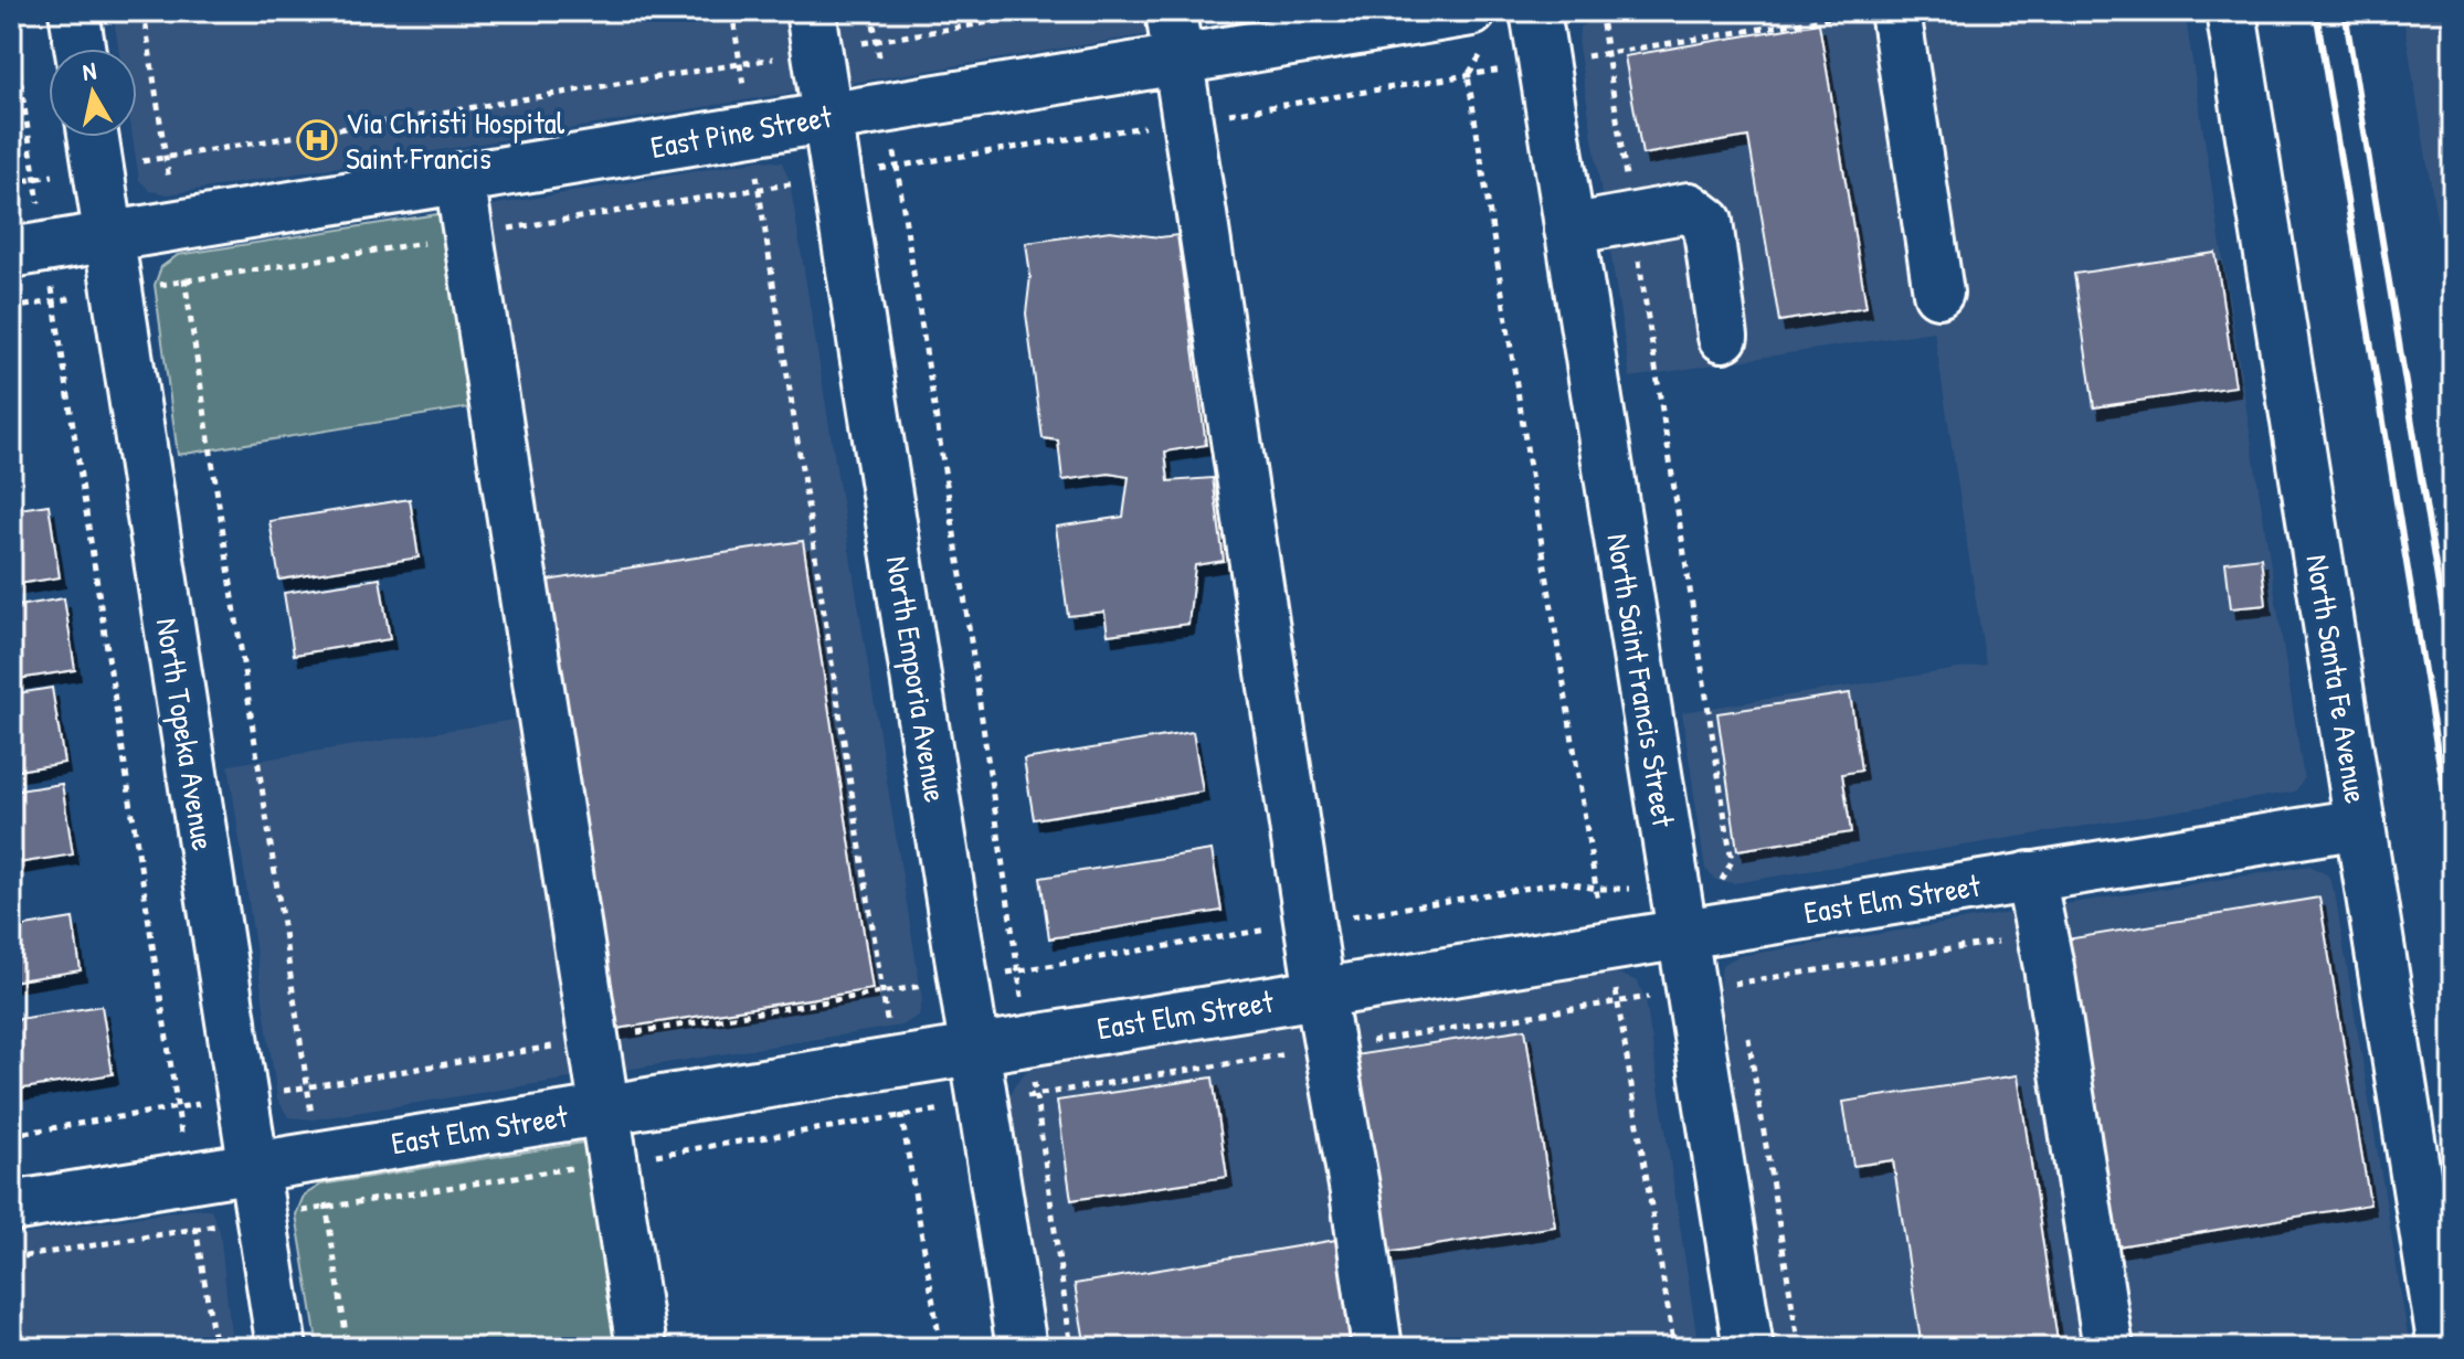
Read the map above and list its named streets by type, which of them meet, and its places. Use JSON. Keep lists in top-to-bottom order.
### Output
{
  "streets": {
    "street": [
      "East Pine Street",
      "North Emporia Avenue",
      "North Santa Fe Avenue",
      "North Saint Francis Street",
      "North Topeka Avenue",
      "East Elm Street"
    ]
  },
  "crossings": [
    ["East Pine Street", "North Emporia Avenue"],
    ["East Pine Street", "North Topeka Avenue"],
    ["North Emporia Avenue", "East Elm Street"],
    ["North Santa Fe Avenue", "East Elm Street"],
    ["North Saint Francis Street", "East Elm Street"],
    ["North Topeka Avenue", "East Elm Street"]
  ],
  "places": {
    "hospital": ["Via Christi Hospital Saint Francis"]
  },
  "north": "top"
}
